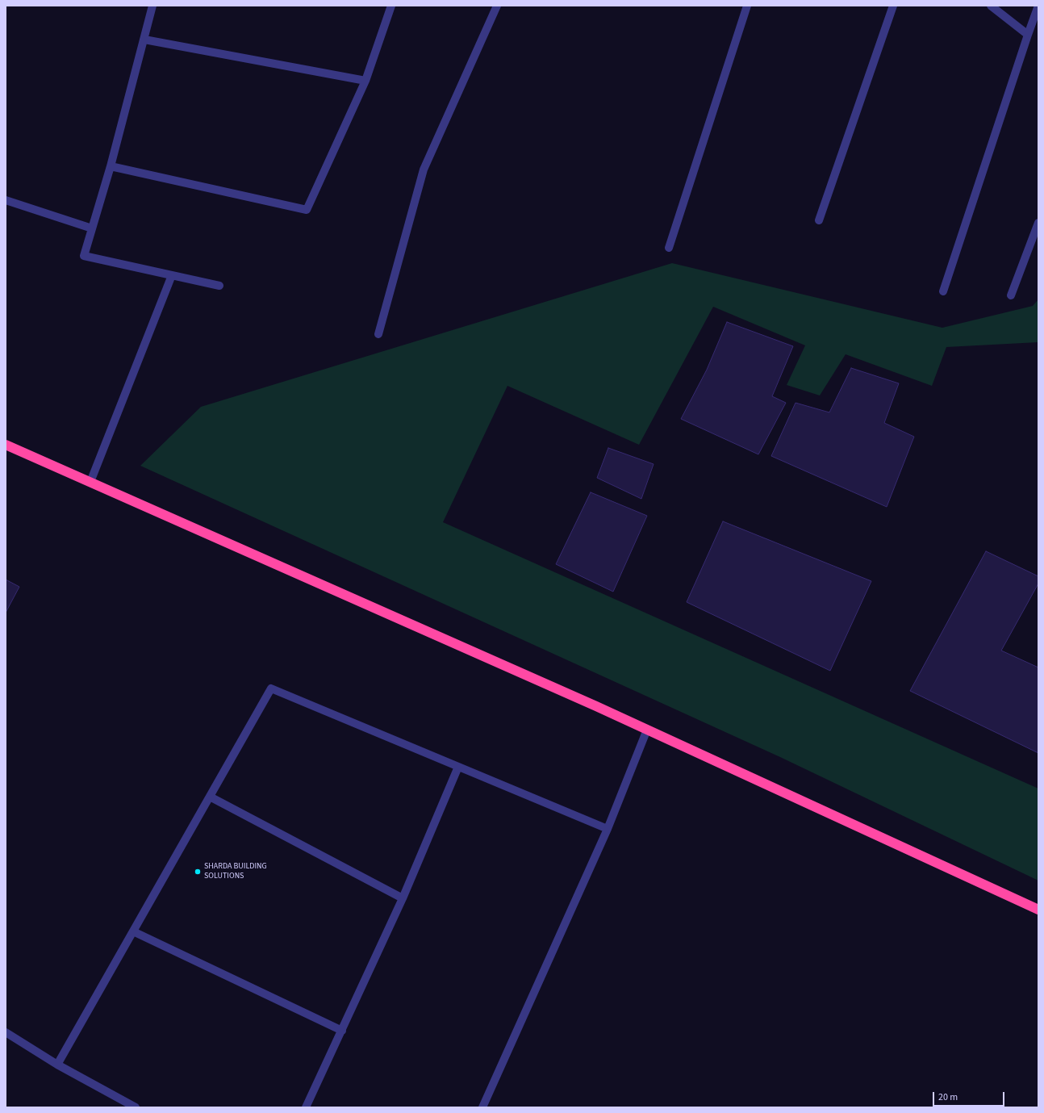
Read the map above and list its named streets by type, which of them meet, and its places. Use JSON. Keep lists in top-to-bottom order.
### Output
{
  "places": ["SHARDA BUILDING SOLUTIONS"],
  "scale_bar": "20 m"
}
